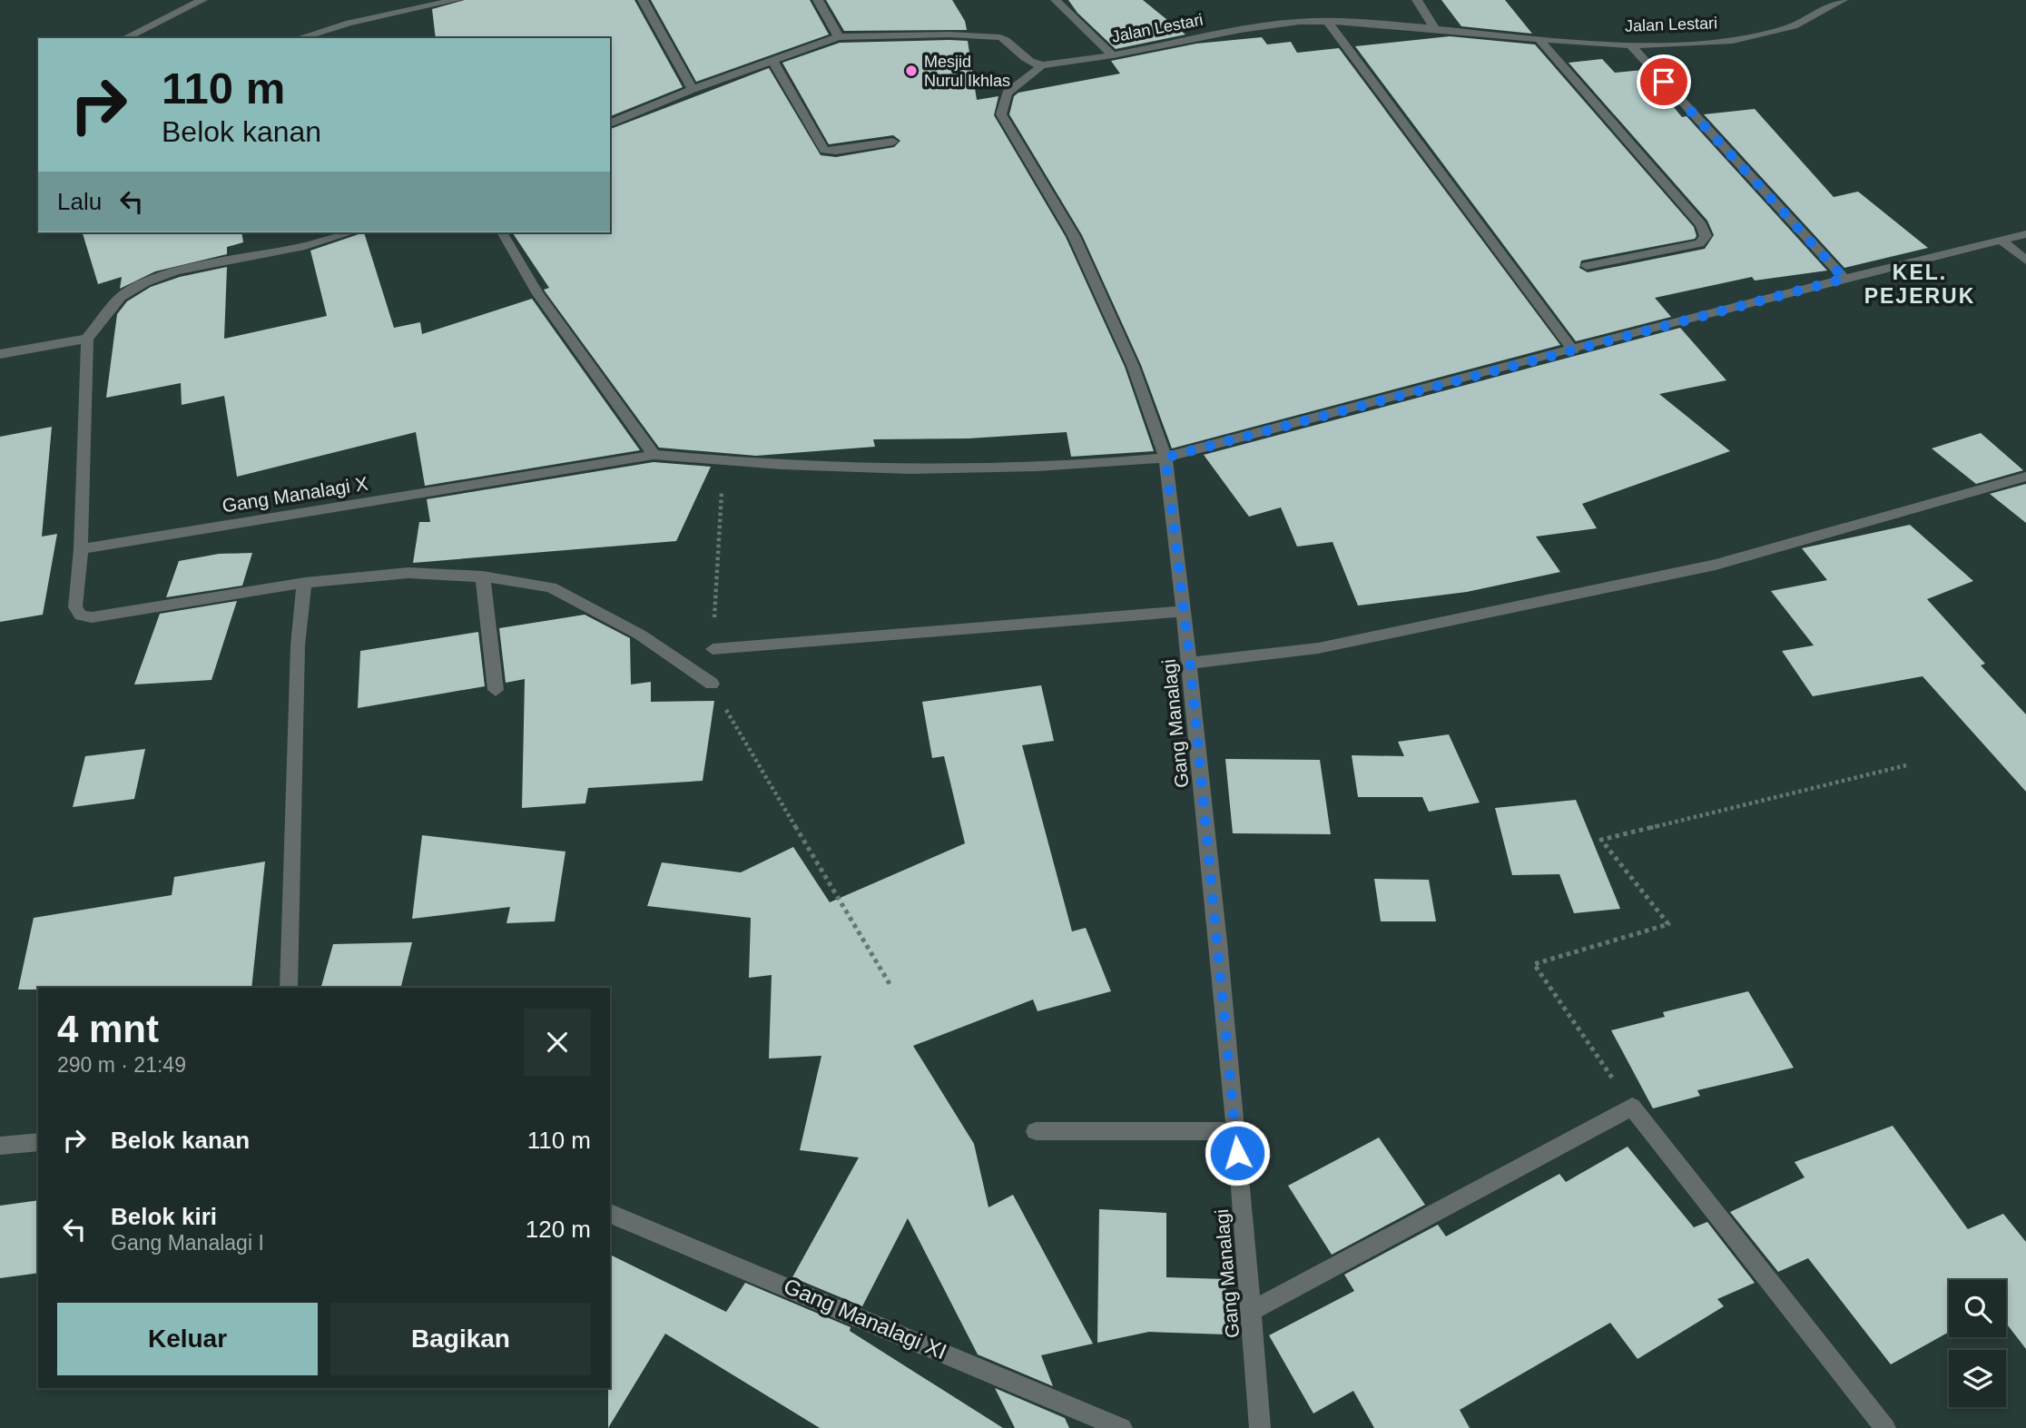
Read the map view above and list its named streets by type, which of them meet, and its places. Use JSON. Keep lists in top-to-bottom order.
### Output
{
  "streets": {
    "street": [
      "Jalan Lestari",
      "Gang Manalagi X",
      "Gang Manalagi",
      "Gang Manalagi XI"
    ]
  },
  "crossings": [
    ["Jalan Lestari", "Gang Manalagi"]
  ],
  "districts": ["KEL. PEJERUK"],
  "places": ["Mesjid Nurul Ikhlas"],
  "page": {
    "turn": ["110 m", "Belok kanan"],
    "then": "Lalu",
    "heading": ["4 mnt", "290 m · 21:49"],
    "list": [
      {
        "name": "Belok kanan",
        "value": "110 m"
      },
      {
        "name": "Belok kiri",
        "note": "Gang Manalagi I",
        "value": "120 m"
      }
    ],
    "buttons": ["Keluar", "Bagikan"]
  }
}
